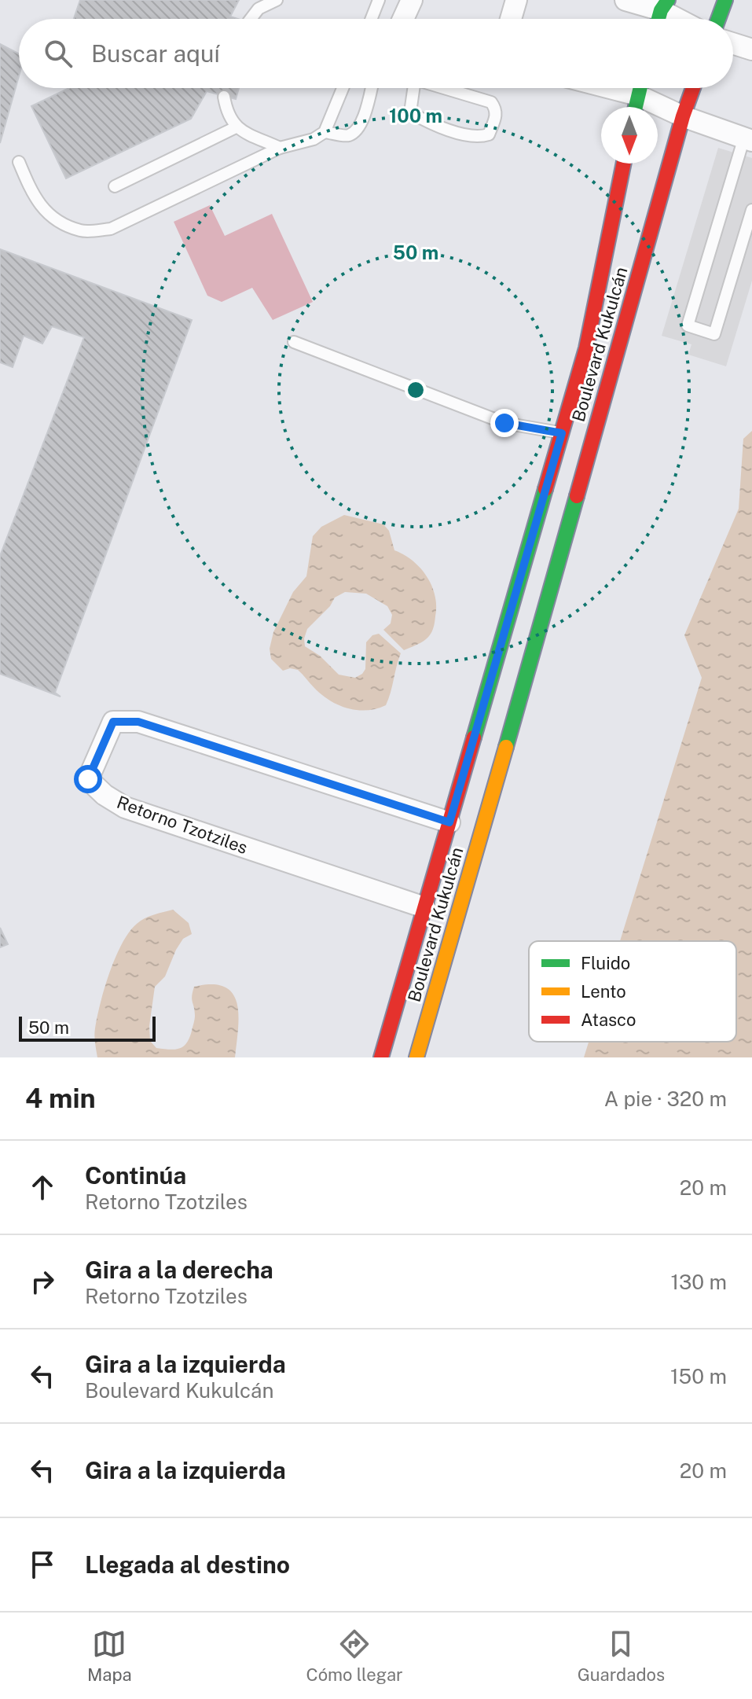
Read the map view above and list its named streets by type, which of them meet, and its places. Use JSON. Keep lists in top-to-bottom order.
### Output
{
  "streets": {
    "main road": ["Boulevard Kukulcán"],
    "street": ["Retorno Tzotziles"]
  },
  "crossings": [
    ["Boulevard Kukulcán", "Retorno Tzotziles"]
  ],
  "legend": ["Fluido", "Lento", "Atasco"],
  "scale_bar": "50 m",
  "north": "bottom",
  "page": {
    "search": "Buscar aquí",
    "scale": "50 m",
    "heading": ["4 min", "A pie · 320 m"],
    "list": [
      ["Continúa", "Retorno Tzotziles", "20 m"],
      ["Gira a la derecha", "Retorno Tzotziles", "130 m"],
      ["Gira a la izquierda", "Boulevard Kukulcán", "150 m"],
      ["Gira a la izquierda", "20 m"],
      "Llegada al destino"
    ],
    "nav": ["Mapa", "Cómo llegar", "Guardados"]
  },
  "rings": ["100 m", "50 m"]
}
